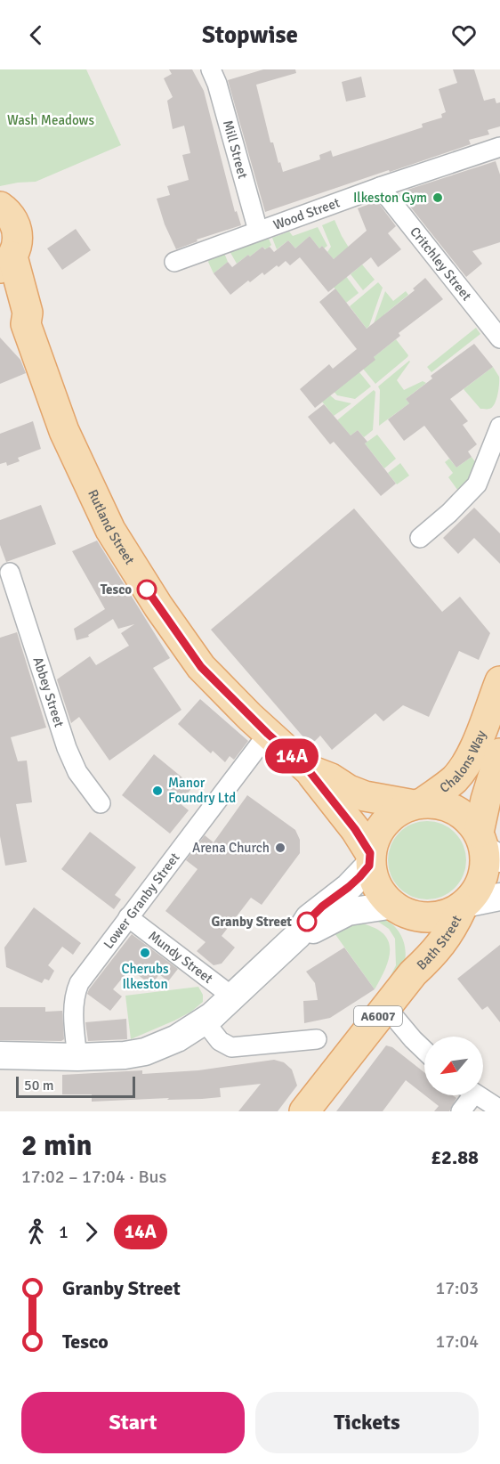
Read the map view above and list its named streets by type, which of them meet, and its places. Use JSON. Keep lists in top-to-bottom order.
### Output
{
  "streets": {
    "main road": [
      "Rutland Street",
      "Chalons Way",
      "Bath Street",
      "A6007"
    ],
    "street": [
      "Mill Street",
      "Wood Street",
      "Critchley Street",
      "Abbey Street",
      "Lower Granby Street",
      "Mundy Street"
    ]
  },
  "crossings": [
    ["Mill Street", "Wood Street"],
    ["Wood Street", "Critchley Street"],
    ["Rutland Street", "Chalons Way"],
    ["Rutland Street", "Lower Granby Street"],
    ["Rutland Street", "Bath Street"],
    ["Rutland Street", "A6007"],
    ["Chalons Way", "Bath Street"],
    ["Chalons Way", "A6007"],
    ["Lower Granby Street", "Mundy Street"],
    ["Bath Street", "A6007"]
  ],
  "parks": ["Wash Meadows"],
  "places": [
    "Ilkeston Gym",
    "Tesco",
    "Manor Foundry Ltd",
    "Arena Church",
    "Granby Street",
    "Cherubs Ilkeston"
  ],
  "lines": ["bus line 14A"],
  "scale_bar": "50 m",
  "north": "bottom left",
  "page": {
    "header": "Stopwise",
    "on_map": "14A",
    "scale": "50 m",
    "heading": ["2 min", "17:02 – 17:04 · Bus", "£2.88"],
    "legs": ["1", "14A"],
    "list": [
      {
        "name": "Granby Street",
        "value": "17:03"
      },
      {
        "name": "Tesco",
        "value": "17:04"
      }
    ],
    "buttons": ["Start", "Tickets"]
  }
}
